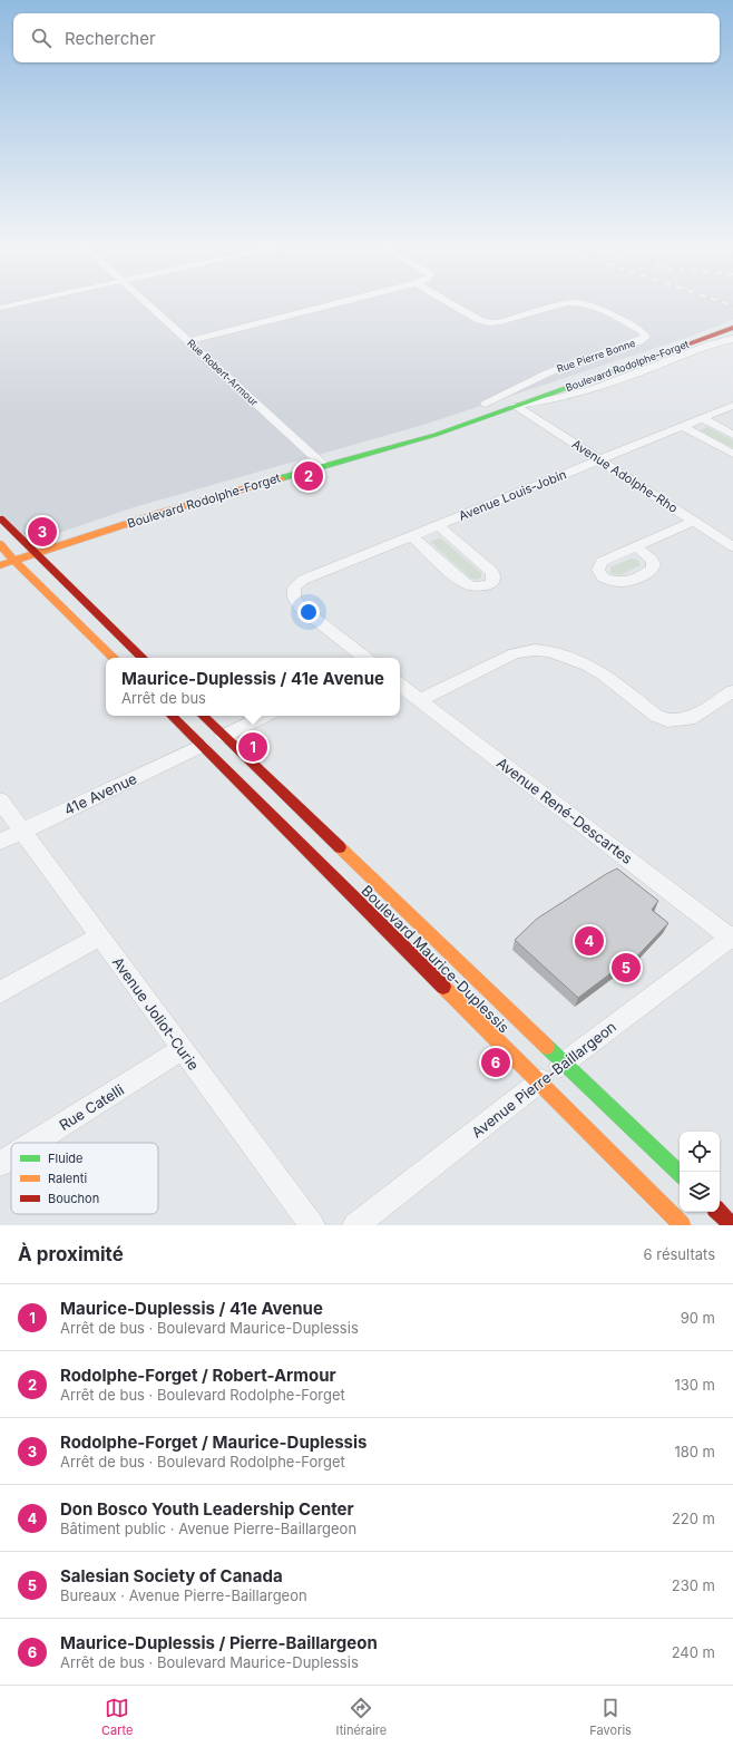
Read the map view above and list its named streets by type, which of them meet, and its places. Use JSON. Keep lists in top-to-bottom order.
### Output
{
  "streets": {
    "street": [
      "Rue Pierre Bonne",
      "Boulevard Rodolphe-Forget",
      "Rue Robert-Armour",
      "Avenue Adolphe-Rho",
      "Avenue Louis-Jobin",
      "41e Avenue",
      "Avenue René-Descartes",
      "Boulevard Maurice-Duplessis",
      "Avenue Joliot-Curie",
      "Avenue Pierre-Baillargeon",
      "Rue Catelli"
    ]
  },
  "crossings": [
    ["Rue Pierre Bonne", "Boulevard Rodolphe-Forget"],
    ["Boulevard Rodolphe-Forget", "Rue Robert-Armour"],
    ["Boulevard Rodolphe-Forget", "Avenue Adolphe-Rho"],
    ["Avenue Adolphe-Rho", "Avenue Louis-Jobin"],
    ["41e Avenue", "Boulevard Maurice-Duplessis"],
    ["41e Avenue", "Avenue Joliot-Curie"],
    ["Avenue René-Descartes", "Avenue Pierre-Baillargeon"],
    ["Boulevard Maurice-Duplessis", "Avenue Pierre-Baillargeon"],
    ["Avenue Joliot-Curie", "Rue Catelli"]
  ],
  "legend": ["Fluide", "Ralenti", "Bouchon"],
  "page": {
    "search": "Rechercher",
    "pins": [
      "2",
      "3",
      "1",
      "4",
      "5",
      "6"
    ],
    "popup": ["Maurice-Duplessis / 41e Avenue", "Arrêt de bus"],
    "heading": ["À proximité", "6 résultats"],
    "list": [
      {
        "mark": "1",
        "name": "Maurice-Duplessis / 41e Avenue",
        "note": "Arrêt de bus · Boulevard Maurice-Duplessis",
        "value": "90 m"
      },
      {
        "mark": "2",
        "name": "Rodolphe-Forget / Robert-Armour",
        "note": "Arrêt de bus · Boulevard Rodolphe-Forget",
        "value": "130 m"
      },
      {
        "mark": "3",
        "name": "Rodolphe-Forget / Maurice-Duplessis",
        "note": "Arrêt de bus · Boulevard Rodolphe-Forget",
        "value": "180 m"
      },
      {
        "mark": "4",
        "name": "Don Bosco Youth Leadership Center",
        "note": "Bâtiment public · Avenue Pierre-Baillargeon",
        "value": "220 m"
      },
      {
        "mark": "5",
        "name": "Salesian Society of Canada",
        "note": "Bureaux · Avenue Pierre-Baillargeon",
        "value": "230 m"
      },
      {
        "mark": "6",
        "name": "Maurice-Duplessis / Pierre-Baillargeon",
        "note": "Arrêt de bus · Boulevard Maurice-Duplessis",
        "value": "240 m"
      }
    ],
    "nav": ["Carte", "Itinéraire", "Favoris"]
  }
}
